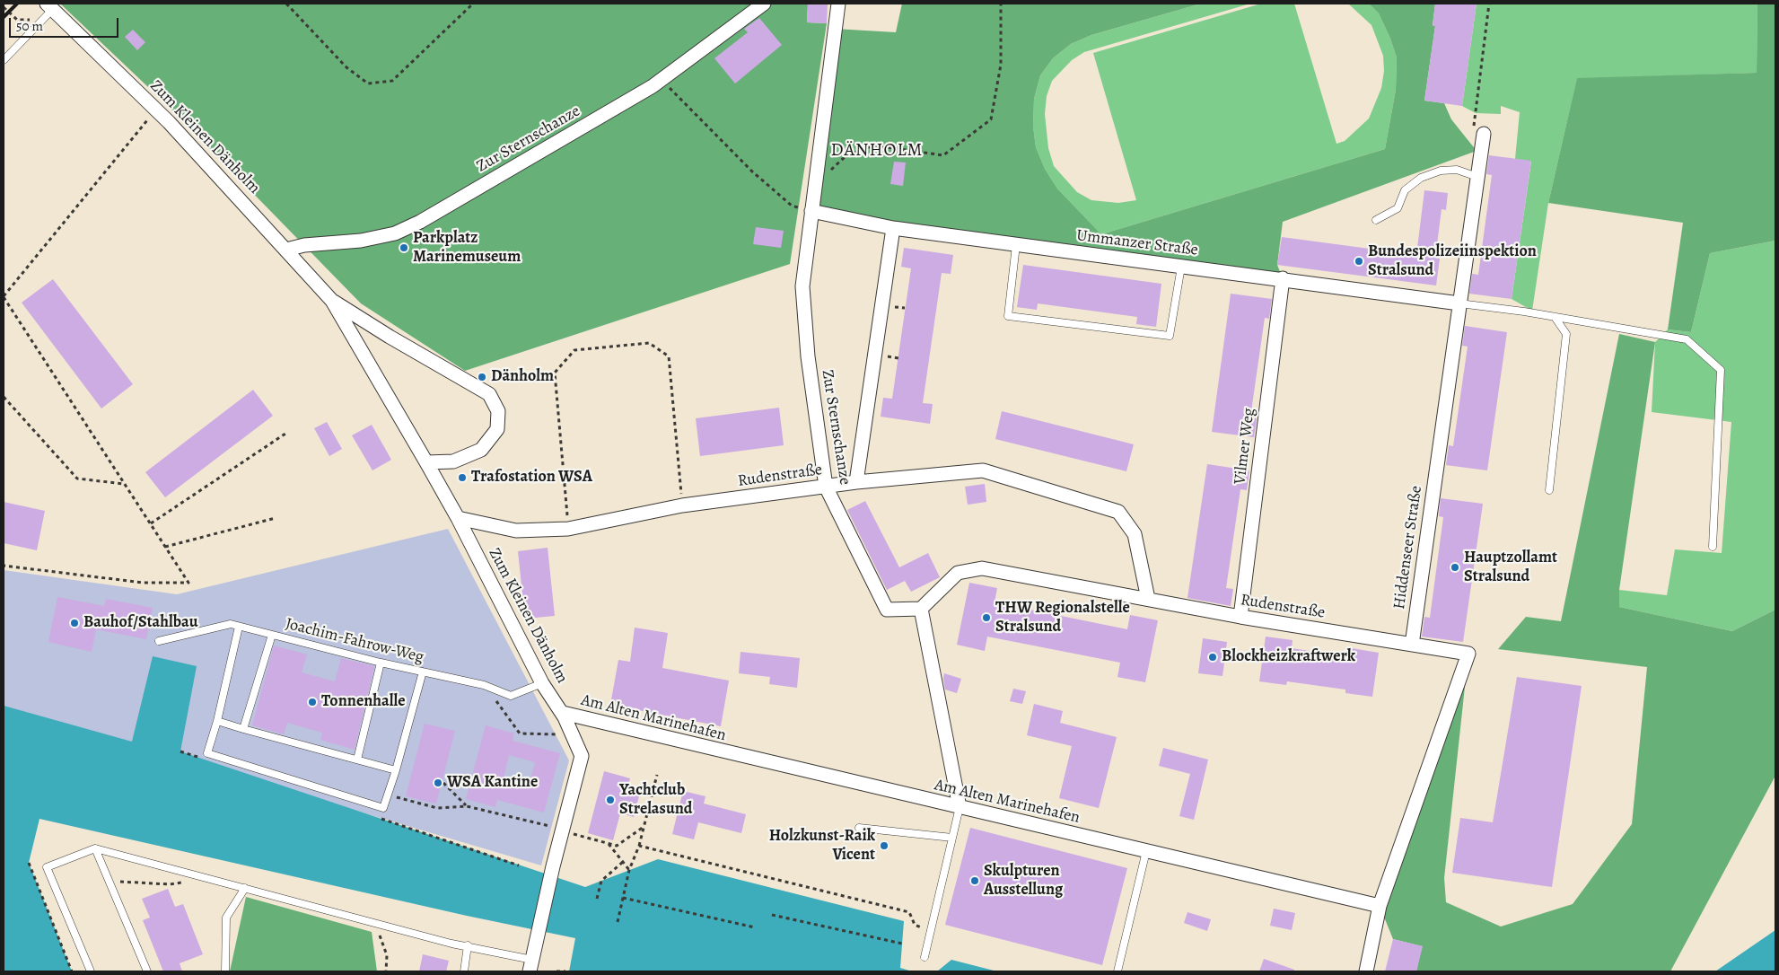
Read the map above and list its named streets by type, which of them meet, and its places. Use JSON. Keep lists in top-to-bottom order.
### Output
{
  "streets": {
    "street": [
      "Zum Kleinen Dänholm",
      "Zur Sternschanze",
      "Ummanzer Straße",
      "Vilmer Weg",
      "Rudenstraße",
      "Hiddenseer Straße",
      "Am Alten Marinehafen"
    ],
    "lane": ["Joachim-Fahrow-Weg"]
  },
  "crossings": [
    ["Zum Kleinen Dänholm", "Zur Sternschanze"],
    ["Zum Kleinen Dänholm", "Rudenstraße"],
    ["Zum Kleinen Dänholm", "Joachim-Fahrow-Weg"],
    ["Zum Kleinen Dänholm", "Am Alten Marinehafen"],
    ["Zur Sternschanze", "Ummanzer Straße"],
    ["Zur Sternschanze", "Rudenstraße"],
    ["Ummanzer Straße", "Vilmer Weg"],
    ["Ummanzer Straße", "Hiddenseer Straße"],
    ["Vilmer Weg", "Rudenstraße"],
    ["Rudenstraße", "Hiddenseer Straße"]
  ],
  "districts": ["DÄNHOLM"],
  "places": [
    "Parkplatz Marinemuseum",
    "Bundespolizeiinspektion Stralsund",
    "Dänholm",
    "Trafostation WSA",
    "Hauptzollamt Stralsund",
    "THW Regionalstelle Stralsund",
    "Bauhof/Stahlbau",
    "Blockheizkraftwerk",
    "Tonnenhalle",
    "WSA Kantine",
    "Yachtclub Strelasund",
    "Holzkunst-Raik Vicent",
    "Skulpturen Ausstellung"
  ],
  "scale_bar": "50 m"
}
